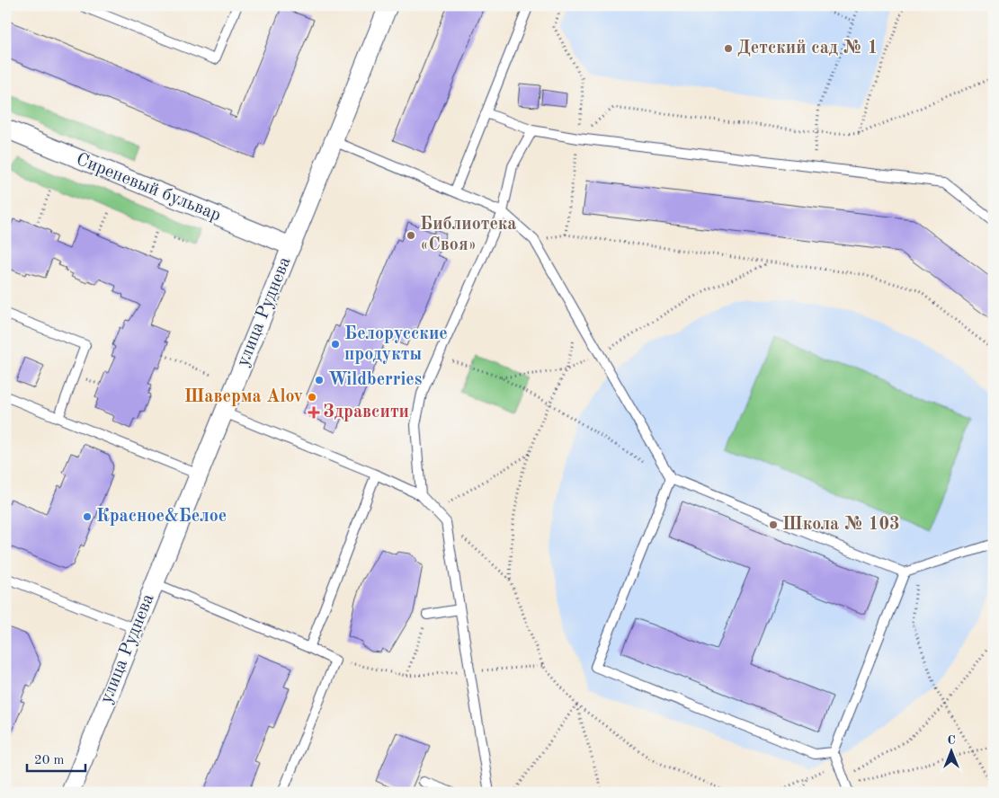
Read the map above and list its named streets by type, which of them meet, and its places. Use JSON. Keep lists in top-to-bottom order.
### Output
{
  "streets": {
    "street": ["Сиреневый бульвар", "улица Руднева"]
  },
  "crossings": [
    ["Сиреневый бульвар", "улица Руднева"]
  ],
  "places": {
    "other": [
      "Детский сад № 1",
      "Библиотека «Своя»",
      "Белорусские продукты",
      "Wildberries",
      "Шаверма Alov",
      "Красное&Белое",
      "Школа № 103"
    ],
    "health": ["Здравсити"]
  },
  "scale_bar": "20 m",
  "north": "top"
}
